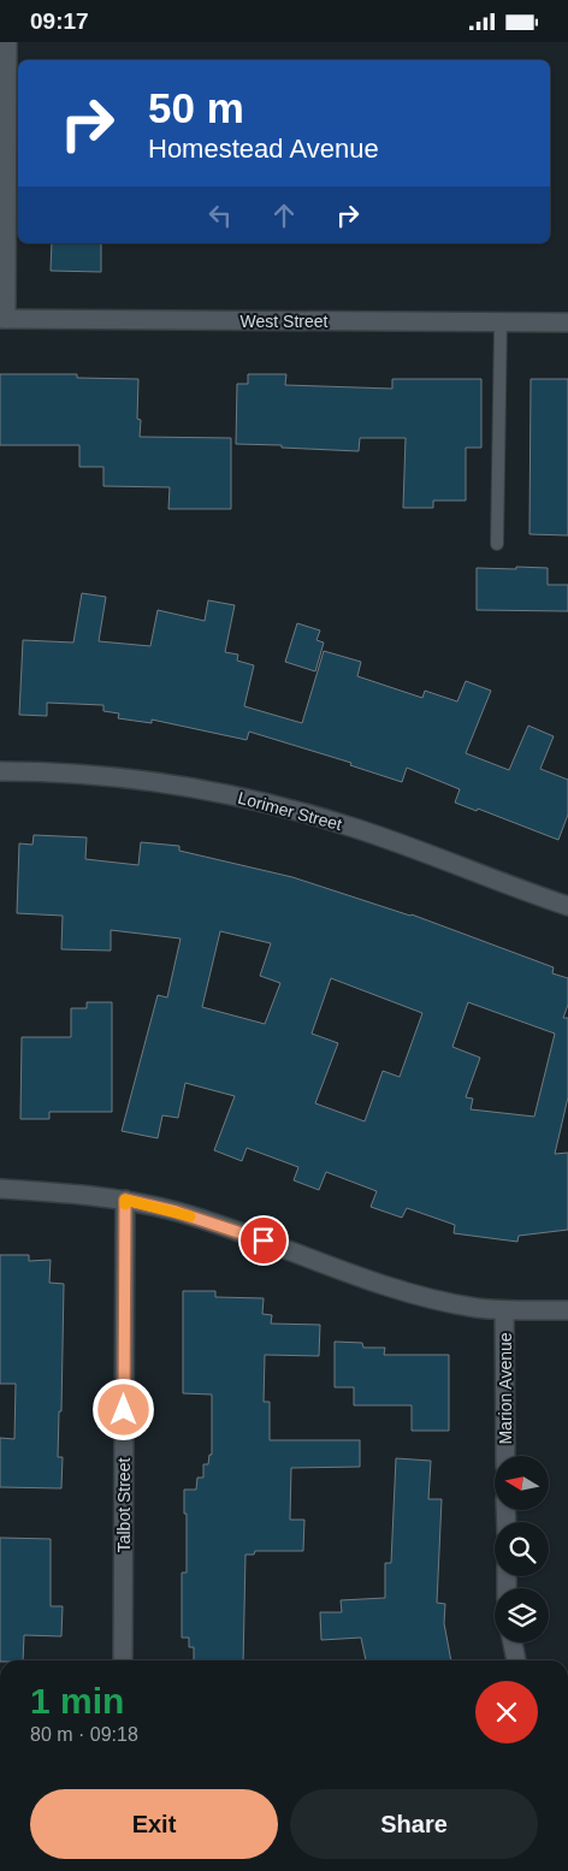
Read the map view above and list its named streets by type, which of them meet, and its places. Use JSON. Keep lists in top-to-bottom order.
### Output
{
  "streets": {
    "street": [
      "West Street",
      "Lorimer Street",
      "Marion Avenue",
      "Talbot Street"
    ]
  },
  "north": "left",
  "page": {
    "status": "09:17",
    "turn": ["50 m", "Homestead Avenue"],
    "heading": ["1 min", "80 m · 09:18"],
    "buttons": ["Exit", "Share"]
  }
}
